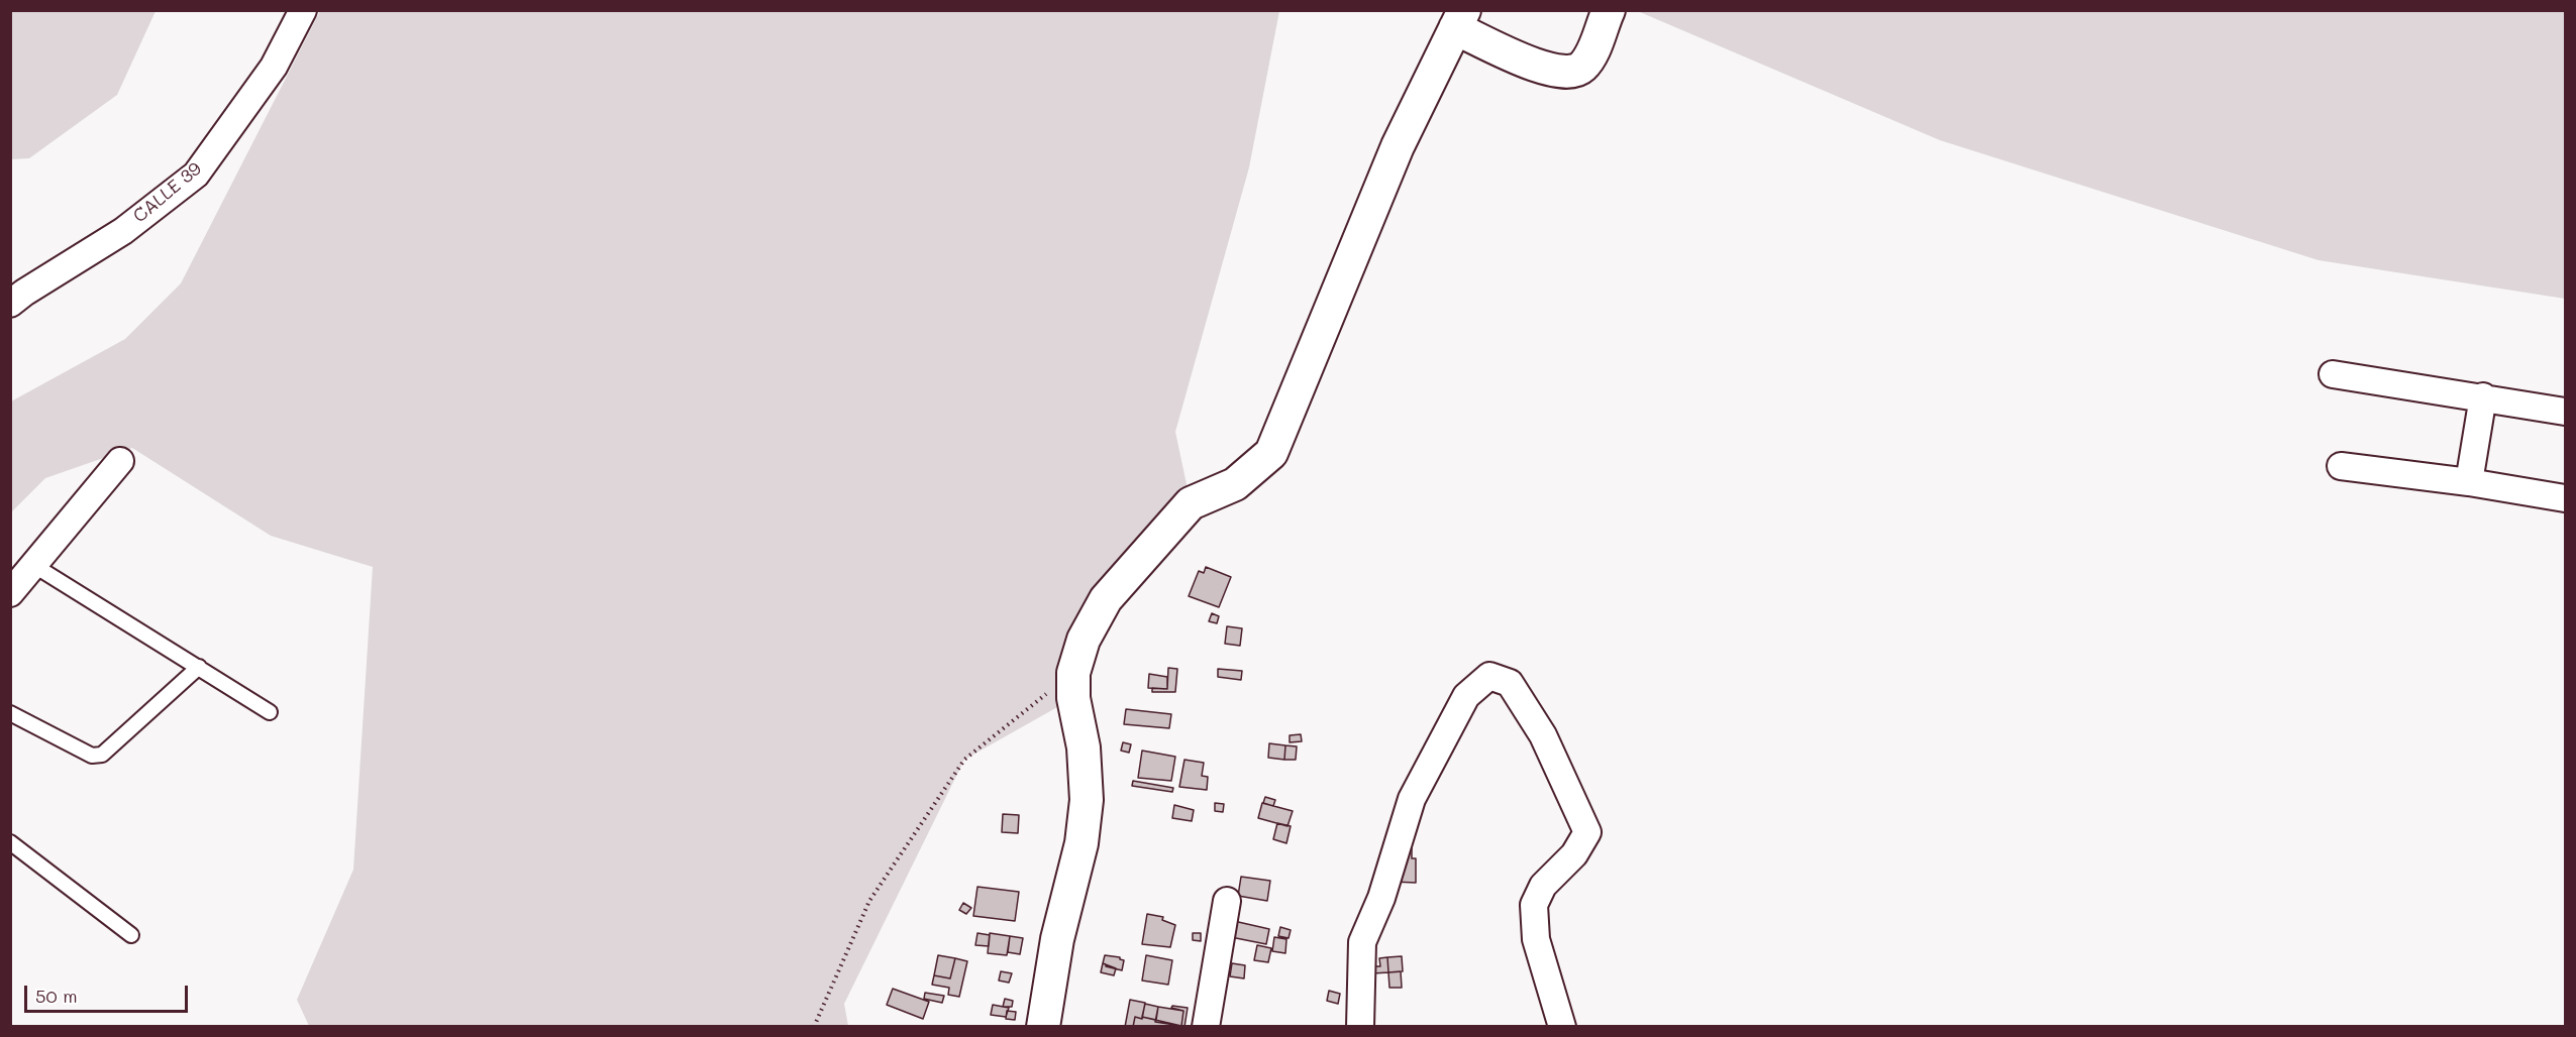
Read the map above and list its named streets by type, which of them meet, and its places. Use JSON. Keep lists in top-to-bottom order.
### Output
{
  "streets": {
    "street": ["CALLE 39"]
  },
  "scale_bar": "50 m"
}
